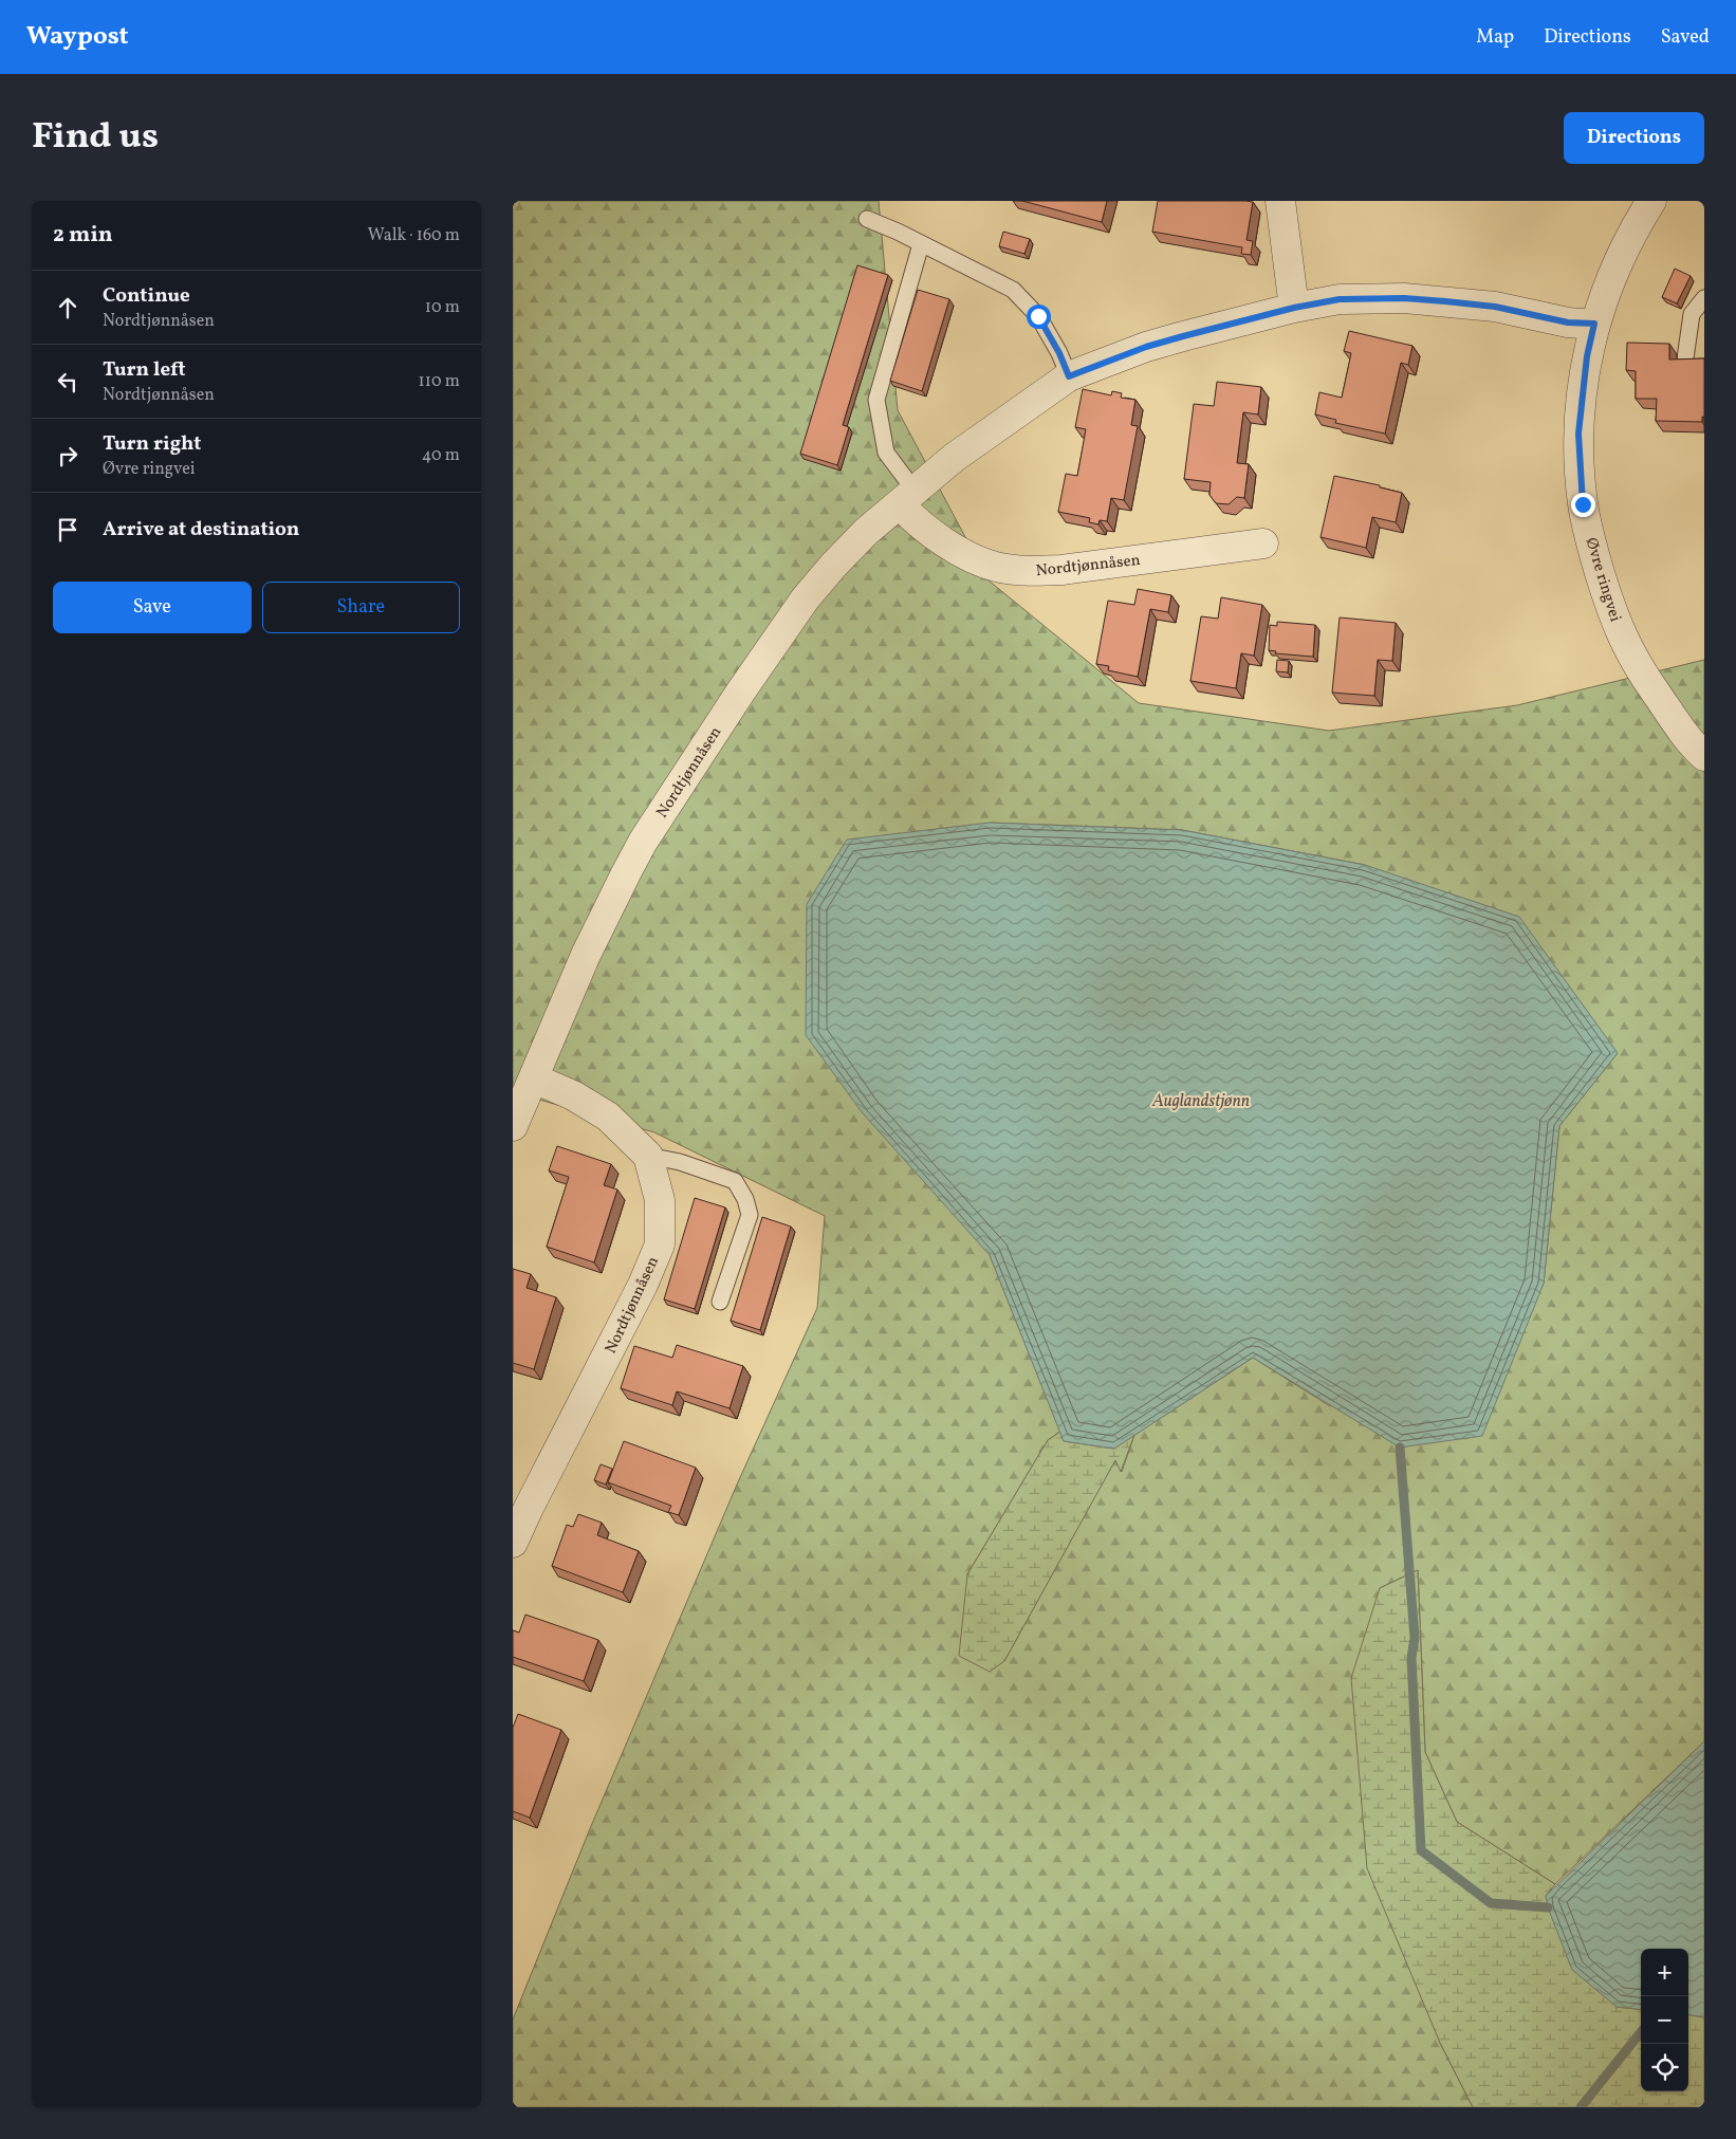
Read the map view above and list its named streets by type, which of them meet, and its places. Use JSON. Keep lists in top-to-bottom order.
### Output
{
  "streets": {
    "street": ["Nordtjønnåsen", "Øvre ringvei"]
  },
  "crossings": [
    ["Nordtjønnåsen", "Øvre ringvei"]
  ],
  "water": ["Auglandstjønn"],
  "page": {
    "header": "Waypost",
    "nav": ["Map", "Directions", "Saved"],
    "title": "Find us",
    "buttons": [
      "Directions",
      ["Save", "Share"]
    ],
    "heading": ["2 min", "Walk · 160 m"],
    "list": [
      ["Continue", "Nordtjønnåsen", "10 m"],
      ["Turn left", "Nordtjønnåsen", "110 m"],
      ["Turn right", "Øvre ringvei", "40 m"],
      "Arrive at destination"
    ],
    "map_buttons": ["+", "−"]
  }
}
